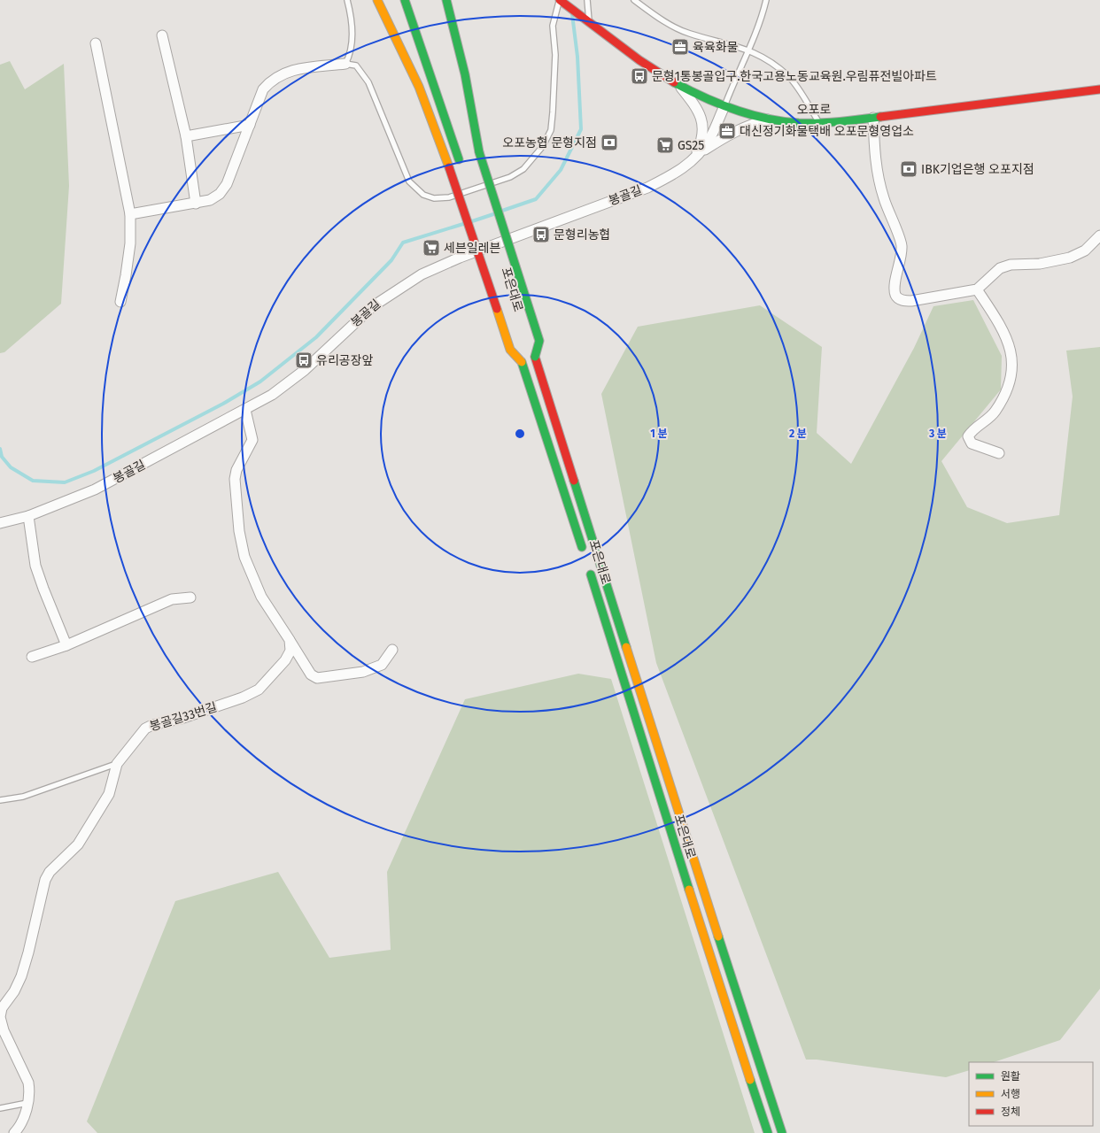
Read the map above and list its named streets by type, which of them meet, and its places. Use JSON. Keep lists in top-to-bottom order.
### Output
{
  "streets": {
    "main road": ["오포로", "포은대로"],
    "street": ["봉골길", "봉골길33번길"]
  },
  "crossings": [
    ["오포로", "봉골길"]
  ],
  "places": {
    "office": ["육육화물", "대신정기화물택배 오포문형영업소"],
    "bus stop": ["문형1통봉골입구.한국고용노동교육원.우림퓨전빌아파트", "문형리농협", "유리공장앞"],
    "bank": ["오포농협 문형지점", "IBK기업은행 오포지점"],
    "supermarket": ["GS25", "세븐일레븐"]
  },
  "legend": ["원활", "서행", "정체"],
  "rings": ["1 분", "2 분", "3 분"]
}
